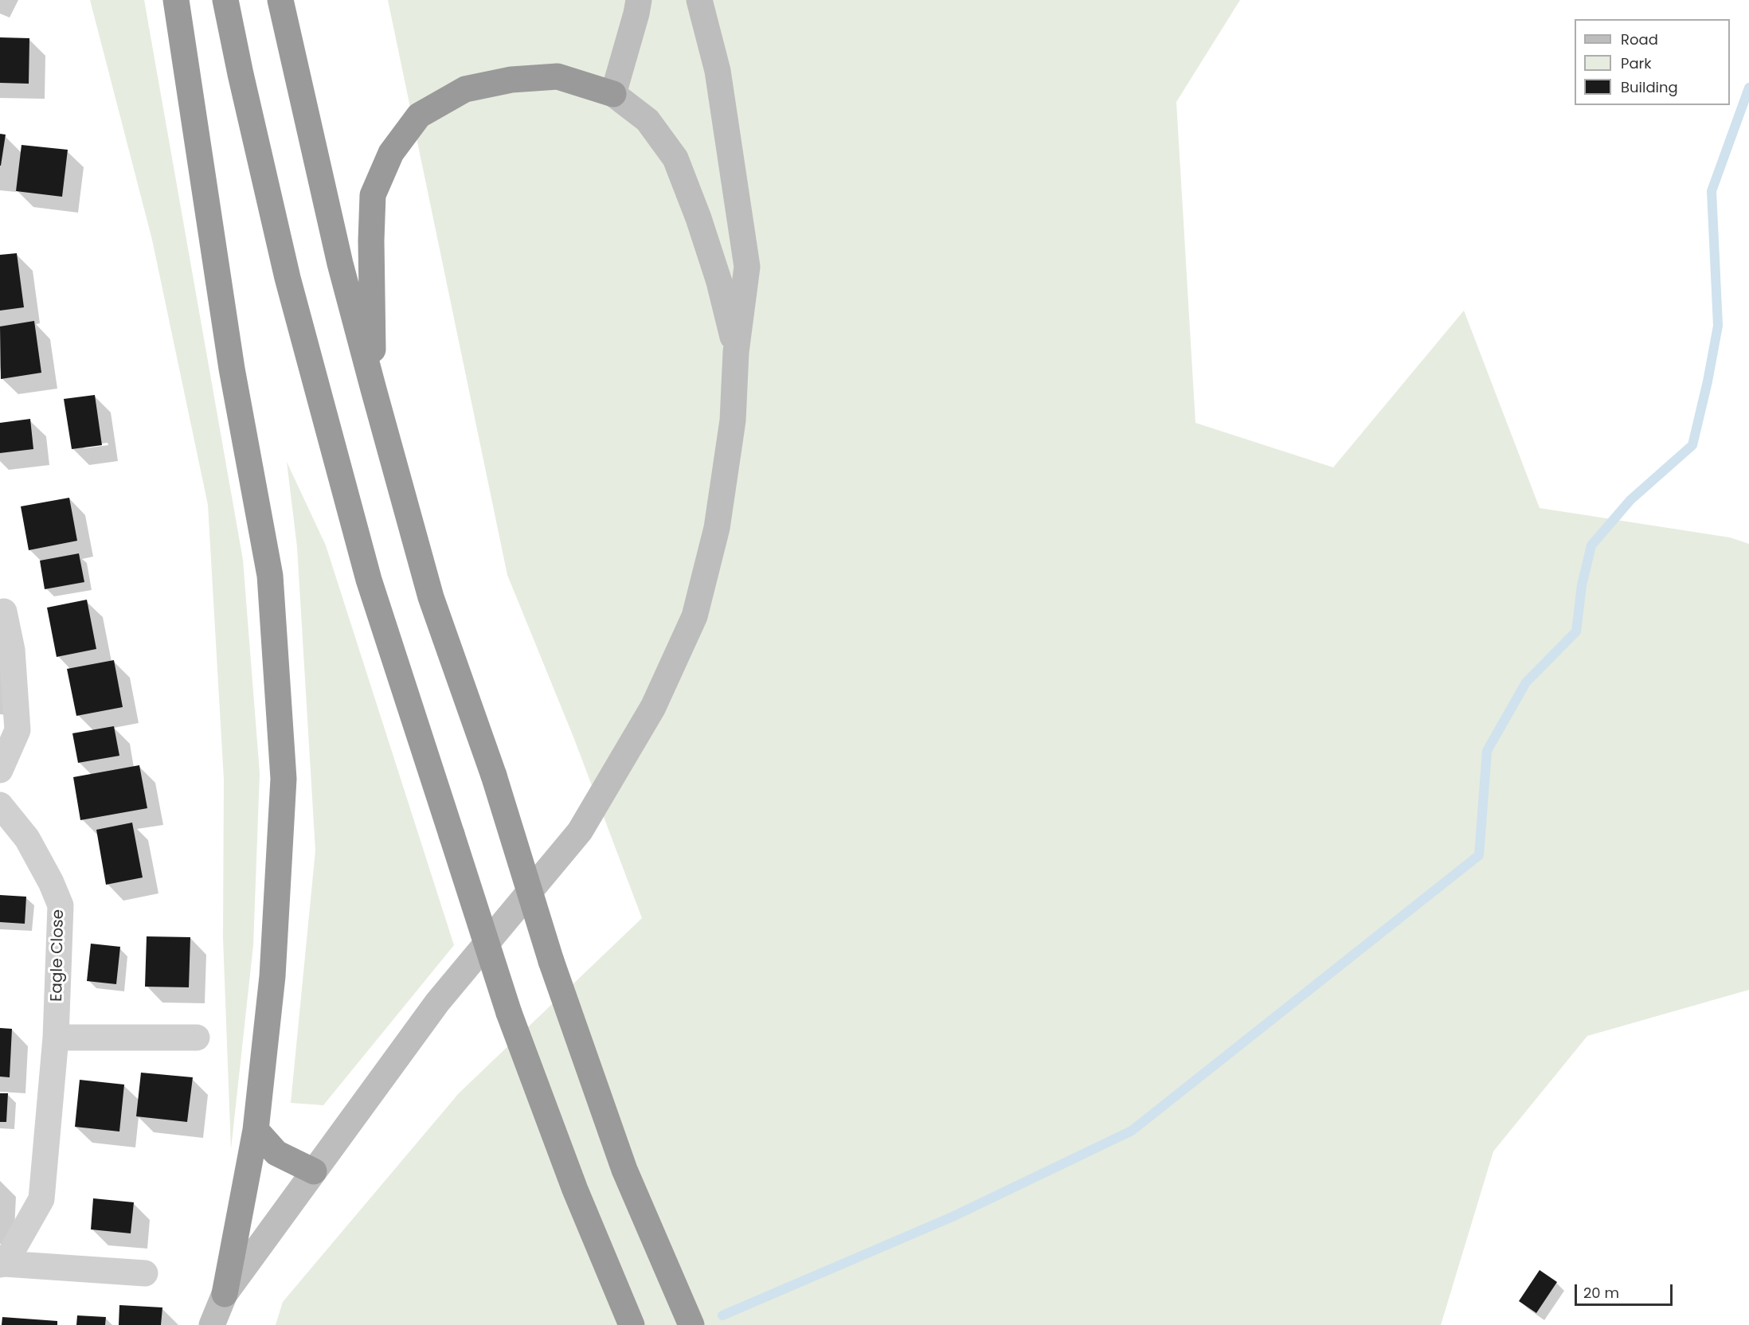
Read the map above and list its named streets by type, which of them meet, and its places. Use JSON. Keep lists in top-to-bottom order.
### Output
{
  "streets": {
    "street": ["Eagle Close"]
  },
  "legend": ["Road", "Park", "Building"],
  "scale_bar": "20 m"
}
